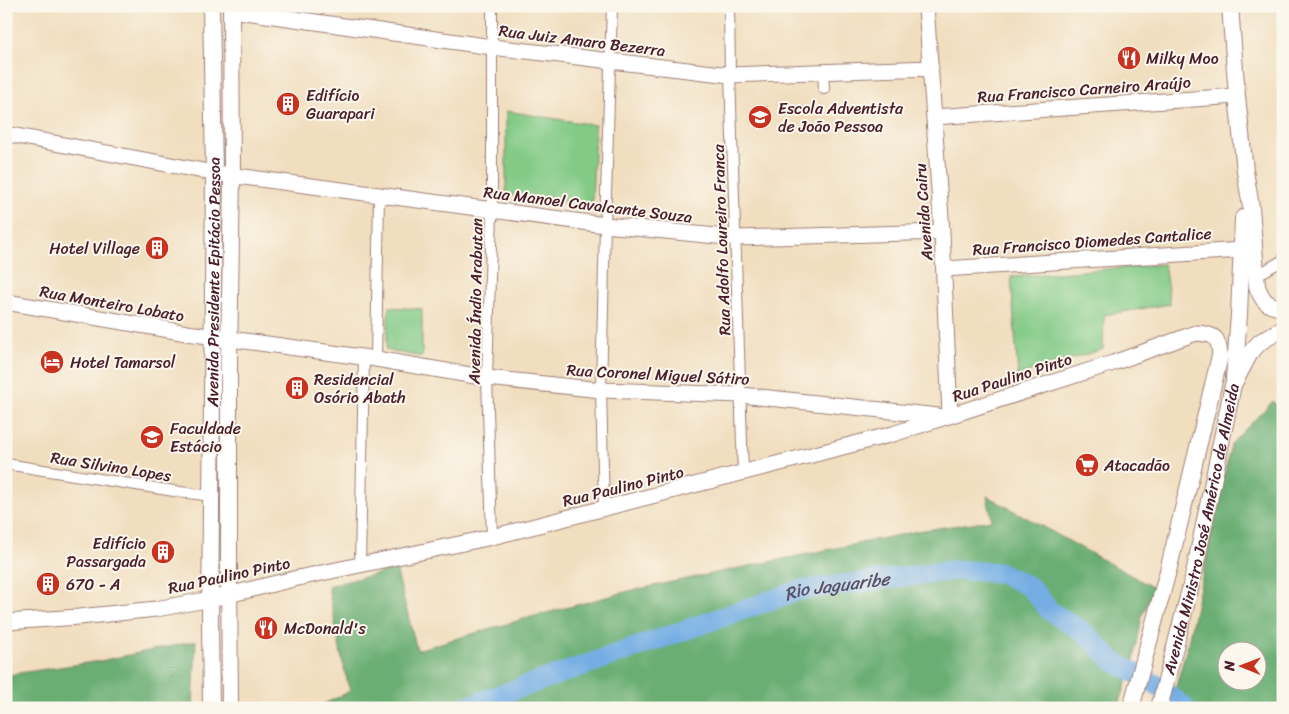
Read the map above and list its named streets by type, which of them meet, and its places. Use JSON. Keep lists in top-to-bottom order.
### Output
{
  "streets": {
    "main road": [
      "Rua Juiz Amaro Bezerra",
      "Rua Francisco Carneiro Araújo",
      "Rua Manoel Cavalcante Souza",
      "Avenida Cairu",
      "Rua Francisco Diomedes Cantalice",
      "Avenida Presidente Epitácio Pessoa",
      "Rua Monteiro Lobato",
      "Rua Coronel Miguel Sátiro",
      "Rua Paulino Pinto",
      "Avenida Ministro José Américo de Almeida"
    ],
    "street": ["Rua Adolfo Loureiro Franca", "Avenida Índio Arabutan", "Rua Silvino Lopes"]
  },
  "crossings": [
    ["Rua Juiz Amaro Bezerra", "Avenida Cairu"],
    ["Rua Juiz Amaro Bezerra", "Rua Adolfo Loureiro Franca"],
    ["Rua Juiz Amaro Bezerra", "Avenida Presidente Epitácio Pessoa"],
    ["Rua Juiz Amaro Bezerra", "Avenida Índio Arabutan"],
    ["Rua Francisco Carneiro Araújo", "Avenida Cairu"],
    ["Rua Manoel Cavalcante Souza", "Avenida Cairu"],
    ["Rua Manoel Cavalcante Souza", "Rua Adolfo Loureiro Franca"],
    ["Rua Manoel Cavalcante Souza", "Avenida Presidente Epitácio Pessoa"],
    ["Rua Manoel Cavalcante Souza", "Avenida Índio Arabutan"],
    ["Avenida Cairu", "Rua Francisco Diomedes Cantalice"],
    ["Avenida Cairu", "Rua Coronel Miguel Sátiro"],
    ["Avenida Cairu", "Rua Paulino Pinto"],
    ["Rua Adolfo Loureiro Franca", "Rua Coronel Miguel Sátiro"],
    ["Rua Adolfo Loureiro Franca", "Rua Paulino Pinto"],
    ["Avenida Presidente Epitácio Pessoa", "Rua Monteiro Lobato"],
    ["Avenida Presidente Epitácio Pessoa", "Rua Paulino Pinto"],
    ["Avenida Presidente Epitácio Pessoa", "Rua Silvino Lopes"],
    ["Avenida Índio Arabutan", "Rua Coronel Miguel Sátiro"],
    ["Avenida Índio Arabutan", "Rua Paulino Pinto"],
    ["Rua Monteiro Lobato", "Rua Coronel Miguel Sátiro"],
    ["Rua Coronel Miguel Sátiro", "Rua Paulino Pinto"],
    ["Rua Paulino Pinto", "Avenida Ministro José Américo de Almeida"]
  ],
  "water": ["Rio Jaguaribe"],
  "places": {
    "restaurant": ["Milky Moo", "McDonald's"],
    "building": [
      "Edifício Guarapari",
      "Hotel Village",
      "Residencial Osório Abath",
      "Edifício Passargada",
      "670 - A"
    ],
    "school or university": ["Escola Adventista de João Pessoa", "Faculdade Estácio"],
    "hotel": ["Hotel Tamarsol"],
    "supermarket": ["Atacadão"]
  },
  "north": "left"
}
